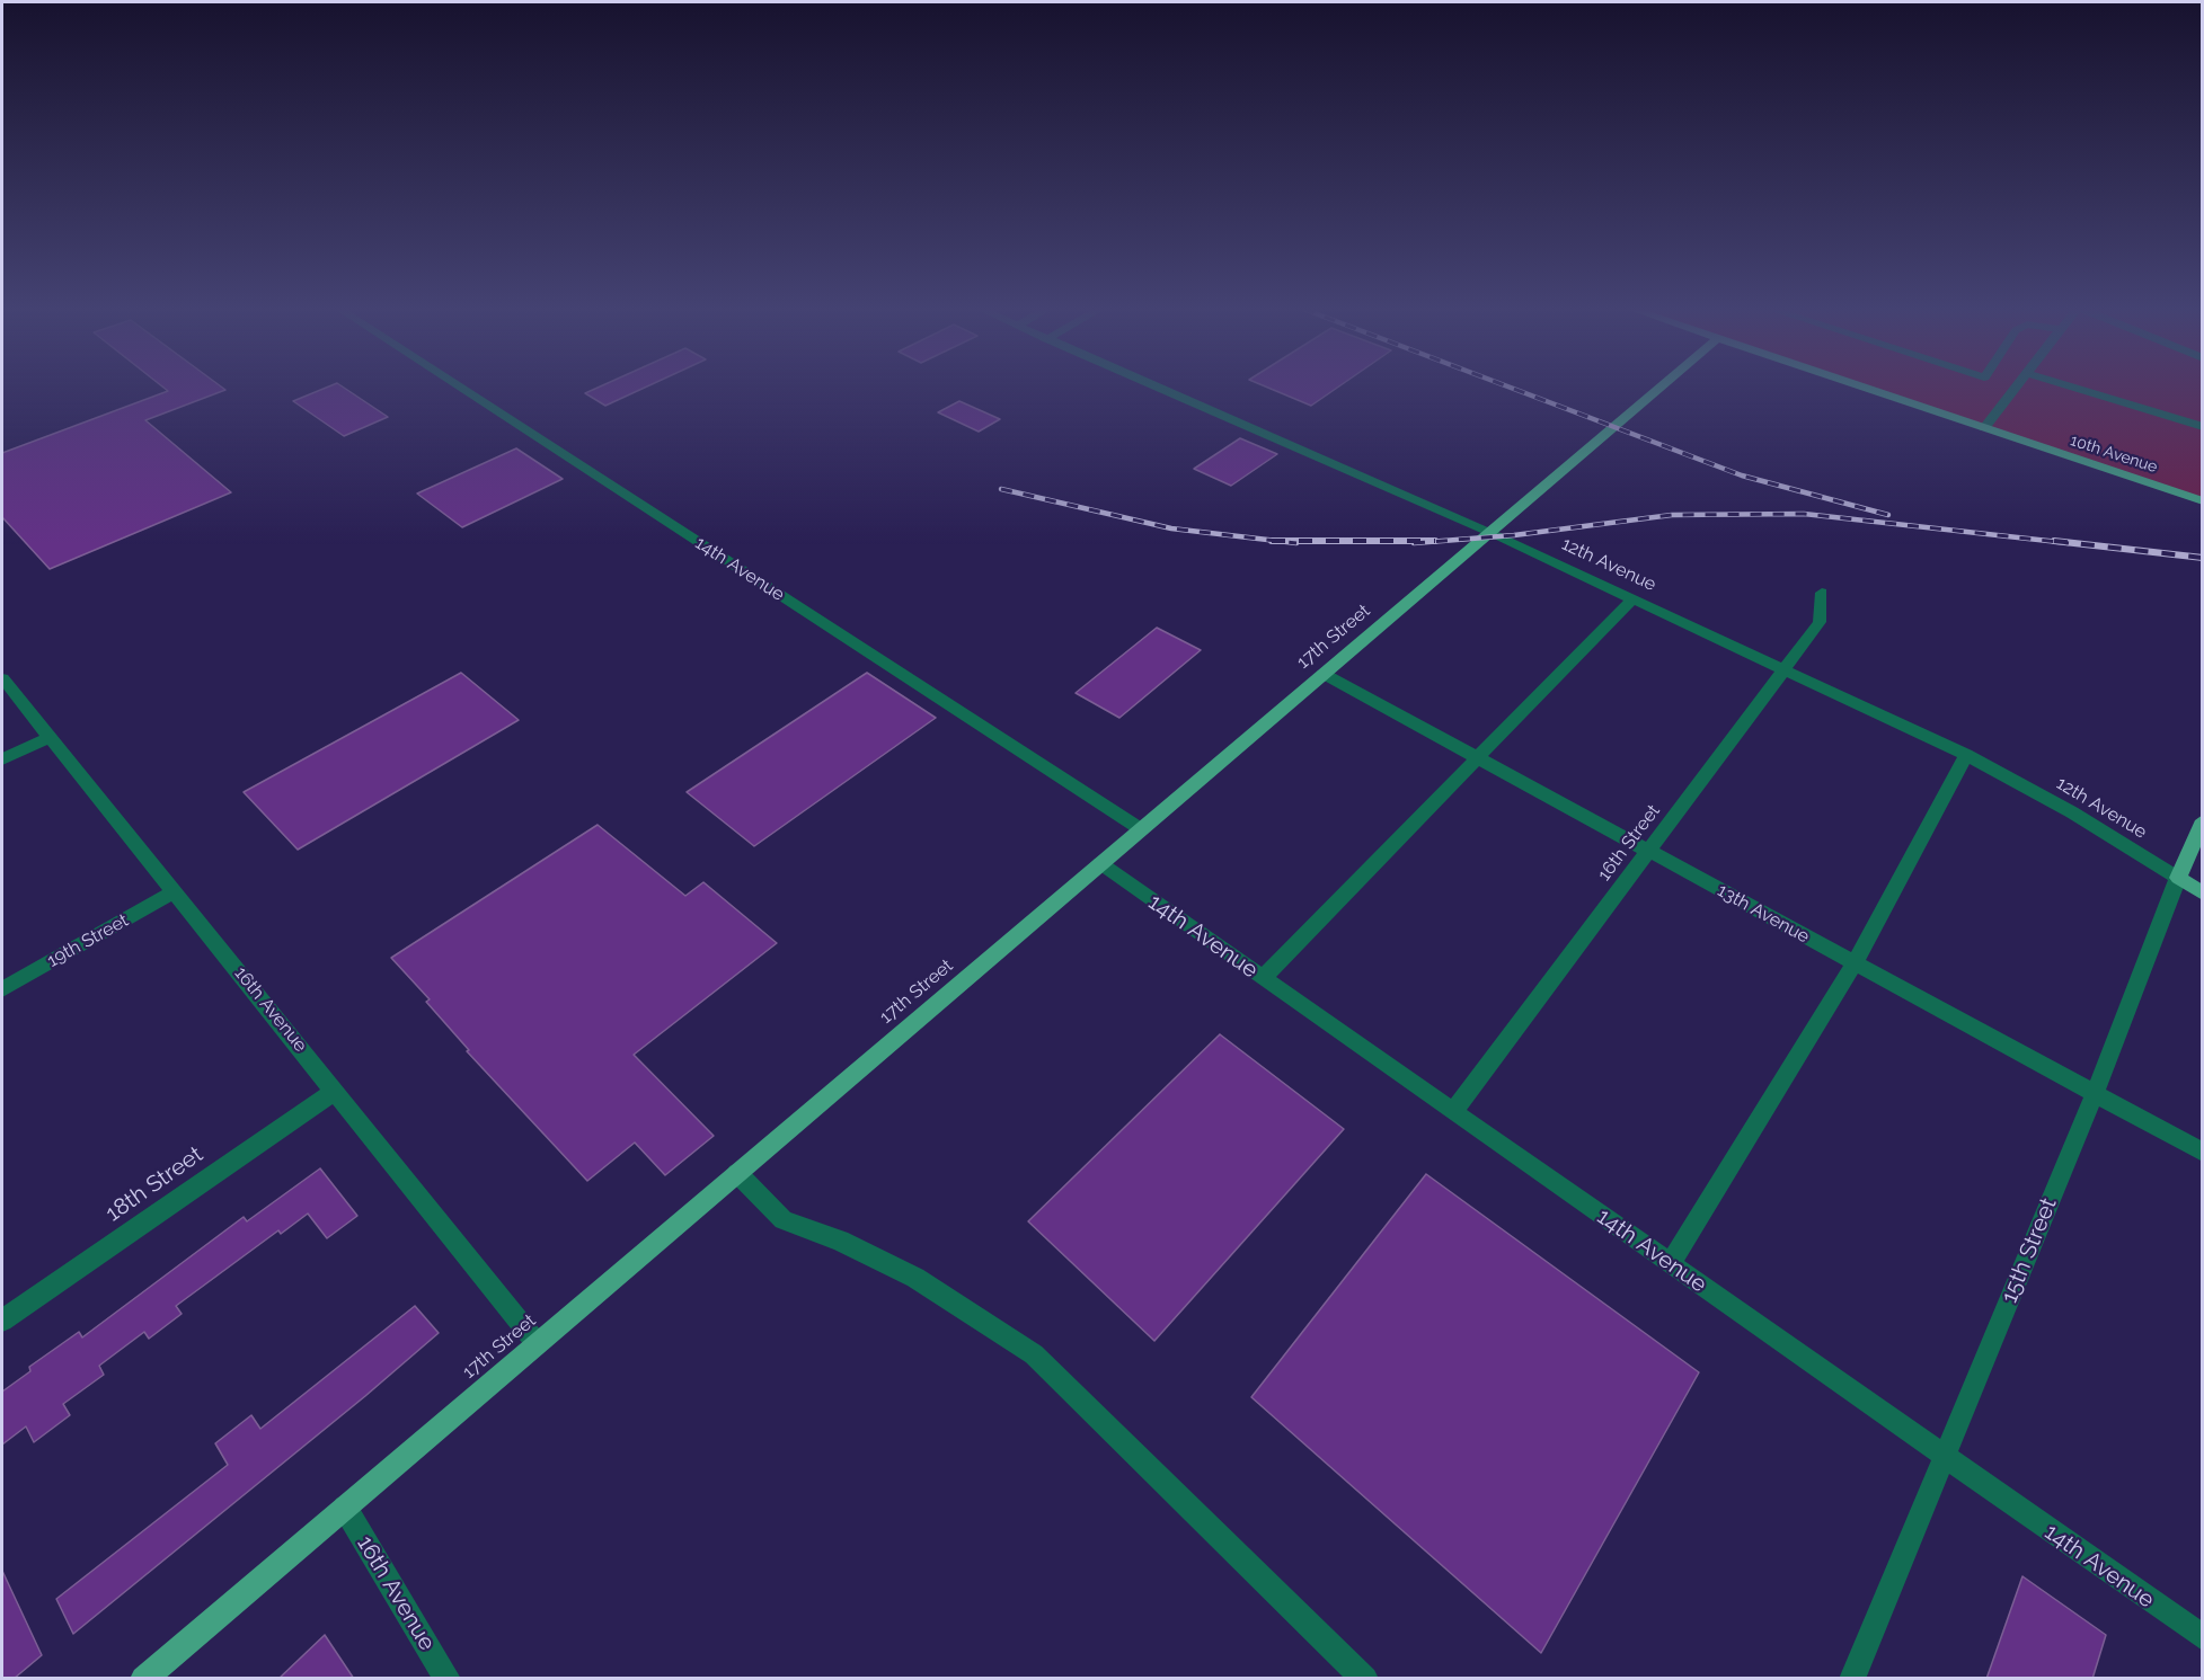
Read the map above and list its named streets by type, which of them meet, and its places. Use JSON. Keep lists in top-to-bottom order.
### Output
{
  "streets": {
    "main road": [
      "10th Avenue",
      "12th Avenue",
      "17th Street",
      "15th Street"
    ],
    "street": [
      "14th Avenue",
      "16th Street",
      "13th Avenue",
      "19th Street",
      "16th Avenue",
      "18th Street"
    ]
  },
  "crossings": [
    ["12th Avenue", "17th Street"],
    ["12th Avenue", "16th Street"],
    ["12th Avenue", "15th Street"],
    ["14th Avenue", "17th Street"],
    ["14th Avenue", "16th Street"],
    ["14th Avenue", "15th Street"],
    ["17th Street", "13th Avenue"],
    ["17th Street", "16th Avenue"],
    ["16th Street", "13th Avenue"],
    ["13th Avenue", "15th Street"],
    ["19th Street", "16th Avenue"],
    ["16th Avenue", "18th Street"]
  ]
}
